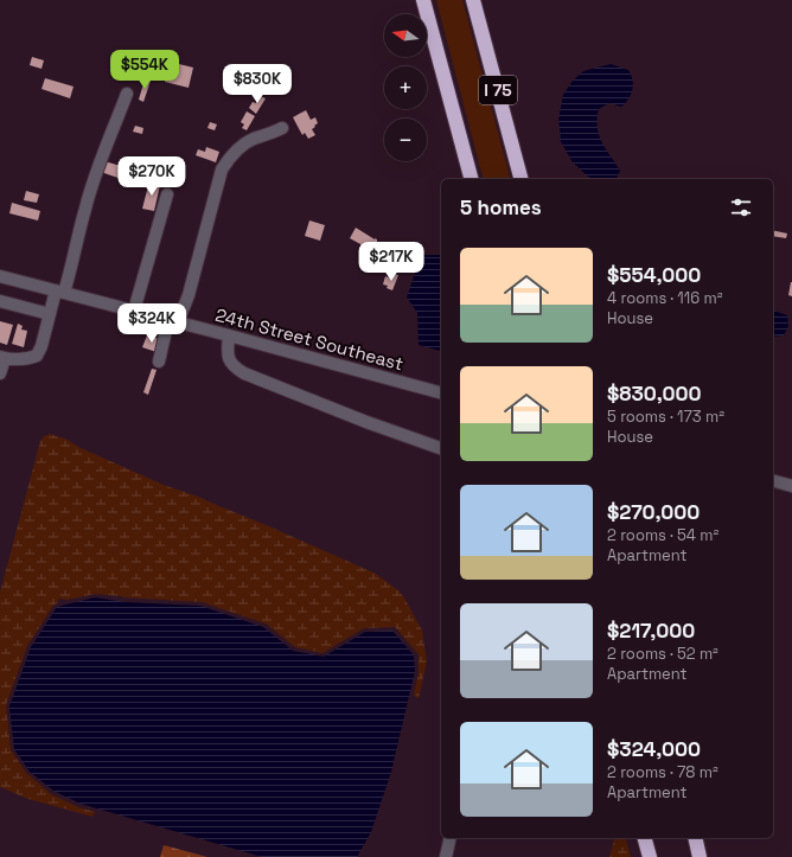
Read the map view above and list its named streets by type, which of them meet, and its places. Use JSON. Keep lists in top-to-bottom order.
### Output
{
  "streets": {
    "highway": ["I 75"],
    "street": ["24th Street Southeast"]
  },
  "north": "left",
  "page": {
    "map_buttons": ["+", "−"],
    "price": [
      "$554K",
      "$830K",
      "$270K",
      "$217K",
      "$324K"
    ],
    "heading": "5 homes",
    "list": [
      {
        "name": "$554,000",
        "note": "4 rooms · 116 m² · House"
      },
      {
        "name": "$830,000",
        "note": "5 rooms · 173 m² · House"
      },
      {
        "name": "$270,000",
        "note": "2 rooms · 54 m² · Apartment"
      },
      {
        "name": "$217,000",
        "note": "2 rooms · 52 m² · Apartment"
      },
      {
        "name": "$324,000",
        "note": "2 rooms · 78 m² · Apartment"
      }
    ]
  }
}
